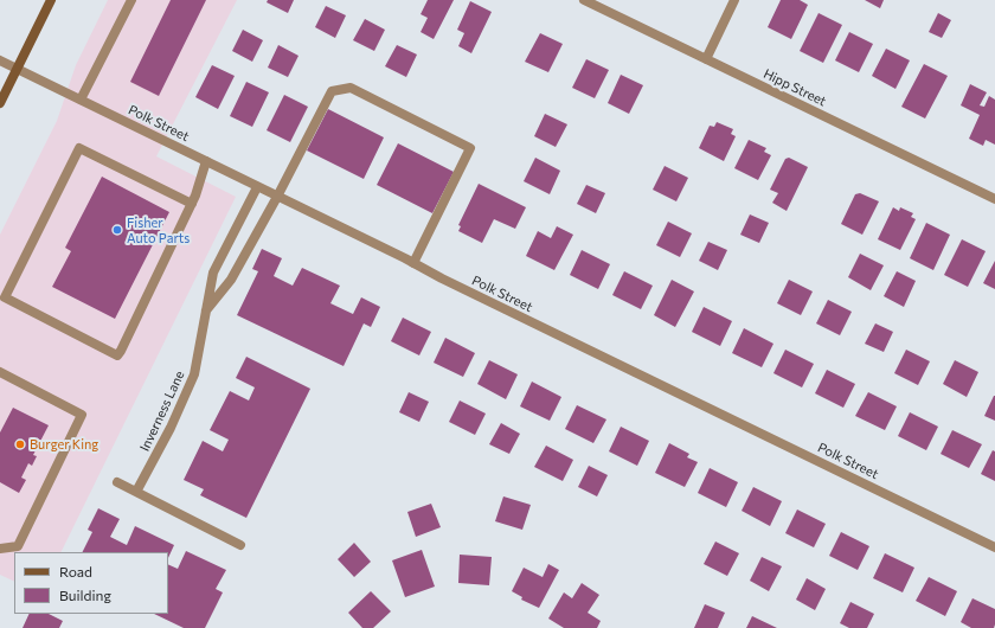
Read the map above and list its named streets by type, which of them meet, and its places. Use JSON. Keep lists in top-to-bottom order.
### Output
{
  "streets": {
    "street": ["Hipp Street", "Polk Street", "Inverness Lane"]
  },
  "crossings": [
    ["Polk Street", "Inverness Lane"]
  ],
  "places": ["Fisher Auto Parts", "Burger King"],
  "legend": ["Road", "Building"]
}
